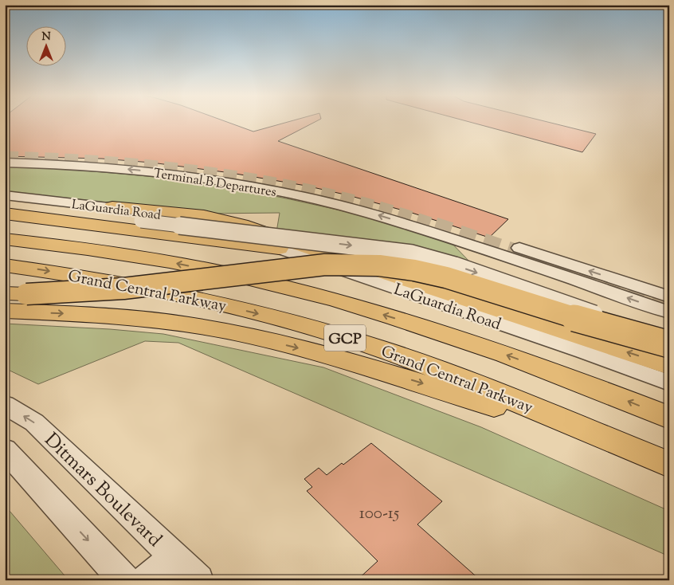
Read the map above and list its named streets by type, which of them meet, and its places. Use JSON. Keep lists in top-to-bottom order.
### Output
{
  "streets": {
    "highway": ["Grand Central Parkway", "GCP"],
    "street": ["Terminal B Departures", "LaGuardia Road", "Ditmars Boulevard"]
  },
  "one_way": ["Terminal B Departures"],
  "house_numbers": ["100-15"],
  "north": "top"
}
